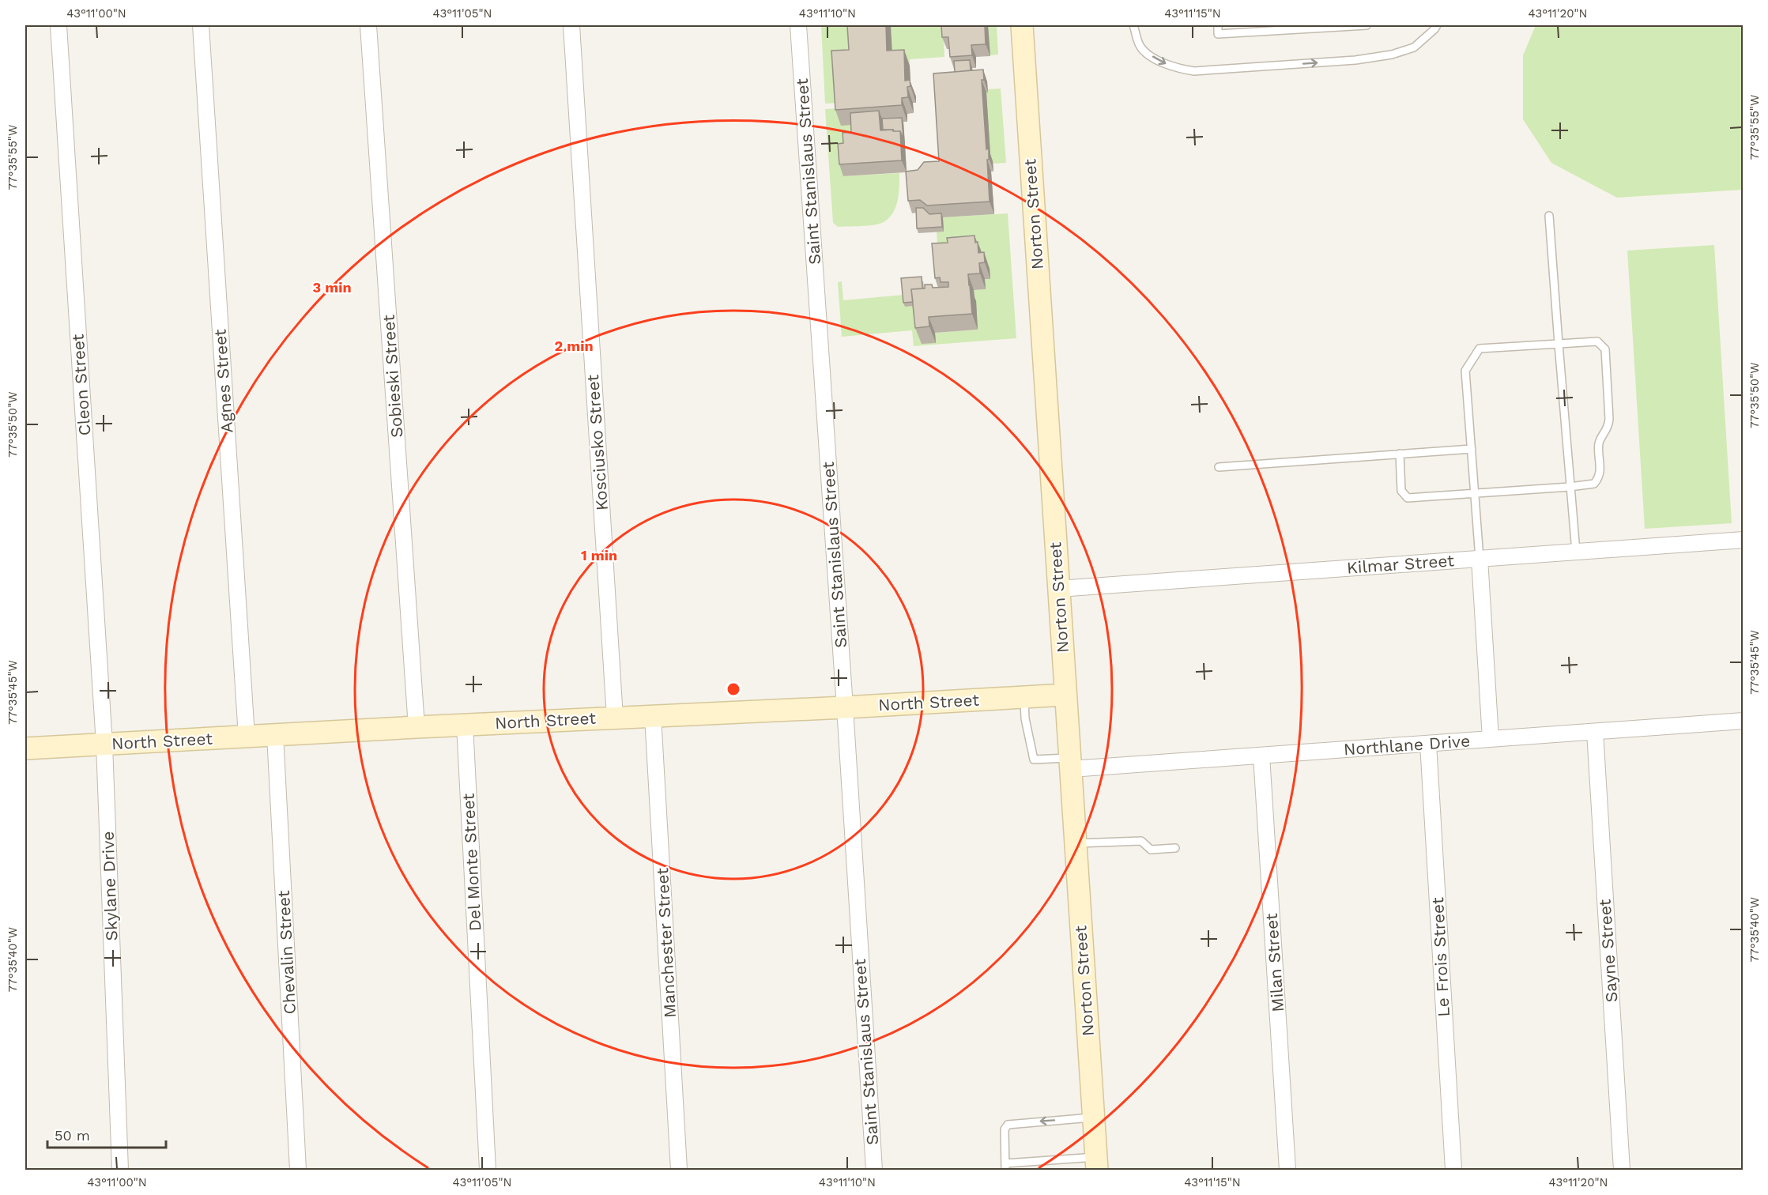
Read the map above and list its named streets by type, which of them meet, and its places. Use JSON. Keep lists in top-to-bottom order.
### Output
{
  "streets": {
    "main road": ["Norton Street", "North Street"],
    "street": [
      "Saint Stanislaus Street",
      "Sobieski Street",
      "Agnes Street",
      "Cleon Street",
      "Kosciusko Street",
      "Kilmar Street",
      "Northlane Drive",
      "Del Monte Street",
      "Skylane Drive",
      "Manchester Street",
      "Sayne Street",
      "Chevalin Street",
      "Le Frois Street",
      "Milan Street"
    ]
  },
  "crossings": [
    ["Saint Stanislaus Street", "North Street"],
    ["Norton Street", "Kilmar Street"],
    ["Norton Street", "North Street"],
    ["Norton Street", "Northlane Drive"],
    ["Sobieski Street", "North Street"],
    ["Agnes Street", "North Street"],
    ["Cleon Street", "North Street"],
    ["Cleon Street", "Skylane Drive"],
    ["Kosciusko Street", "North Street"],
    ["North Street", "Del Monte Street"],
    ["North Street", "Skylane Drive"],
    ["North Street", "Manchester Street"],
    ["North Street", "Chevalin Street"],
    ["Northlane Drive", "Sayne Street"],
    ["Northlane Drive", "Le Frois Street"],
    ["Northlane Drive", "Milan Street"]
  ],
  "scale_bar": "50 m",
  "coordinates": [
    "43°11'00\"N",
    "43°11'05\"N",
    "43°11'10\"N",
    "43°11'15\"N",
    "43°11'20\"N",
    "77°35'55\"W",
    "77°35'50\"W",
    "77°35'45\"W",
    "77°35'40\"W"
  ],
  "rings": ["3 min", "2 min", "1 min"]
}
